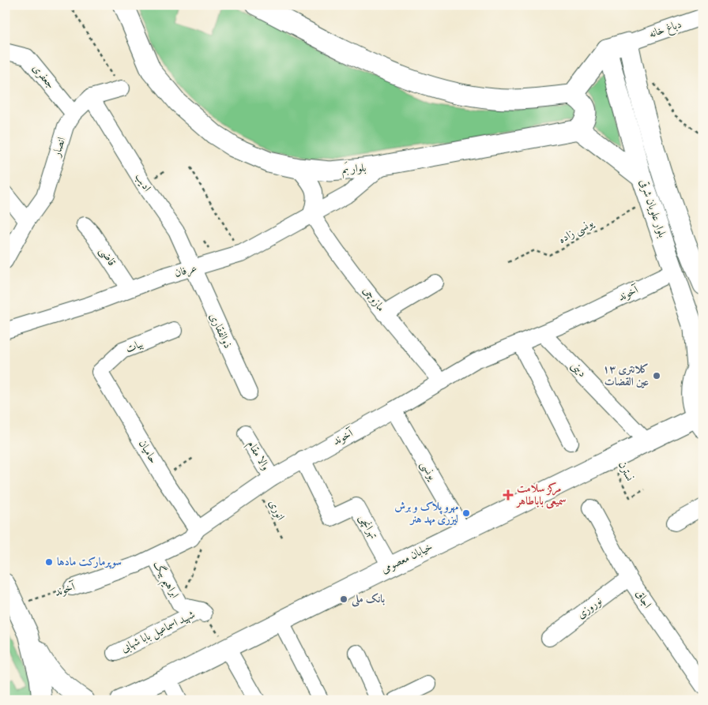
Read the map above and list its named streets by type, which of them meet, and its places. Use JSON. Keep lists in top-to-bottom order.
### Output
{
  "streets": {
    "main road": ["بلوار بَم", "بلوار علویان شرقی", "خیابان معصومی"],
    "street": [
      "دباغ خانه",
      "جعفری",
      "انصار",
      "ادیب",
      "قاضی",
      "عرفان",
      "آخوند",
      "مازوچی",
      "ذوالفقاری",
      "بیات",
      "دینی",
      "حامیان",
      "والا مقام",
      "یونسی",
      "تهرانچی",
      "ابراهیم بیگ",
      "اجاق",
      "نوروزی",
      "شهید اسماعیل بابا شهابی"
    ],
    "path": ["یونسی زاده", "نسترن", "انوری"]
  },
  "crossings": [
    ["دباغ خانه", "بلوار علویان شرقی"],
    ["جعفری", "انصار"],
    ["انصار", "ادیب"],
    ["بلوار بَم", "عرفان"],
    ["ادیب", "عرفان"],
    ["ادیب", "ذوالفقاری"],
    ["بلوار علویان شرقی", "یونسی زاده"],
    ["بلوار علویان شرقی", "آخوند"],
    ["قاضی", "عرفان"],
    ["عرفان", "مازوچی"],
    ["عرفان", "ذوالفقاری"],
    ["آخوند", "مازوچی"],
    ["آخوند", "دینی"],
    ["آخوند", "حامیان"],
    ["آخوند", "والا مقام"],
    ["آخوند", "یونسی"],
    ["آخوند", "انوری"],
    ["آخوند", "تهرانچی"],
    ["آخوند", "ابراهیم بیگ"],
    ["بیات", "حامیان"],
    ["دینی", "خیابان معصومی"],
    ["یونسی", "خیابان معصومی"],
    ["نسترن", "خیابان معصومی"],
    ["تهرانچی", "خیابان معصومی"],
    ["ابراهیم بیگ", "شهید اسماعیل بابا شهابی"],
    ["اجاق", "نوروزی"]
  ],
  "places": {
    "other": [
      "کلانتری ۱۳ عین القضات",
      "مهرو پلاک و برش لیزری مهد هنر",
      "سوپرمارکت مادها",
      "بانک ملی"
    ],
    "health": ["مرکز سلامت سمیعی باباطاهر"]
  }
}
